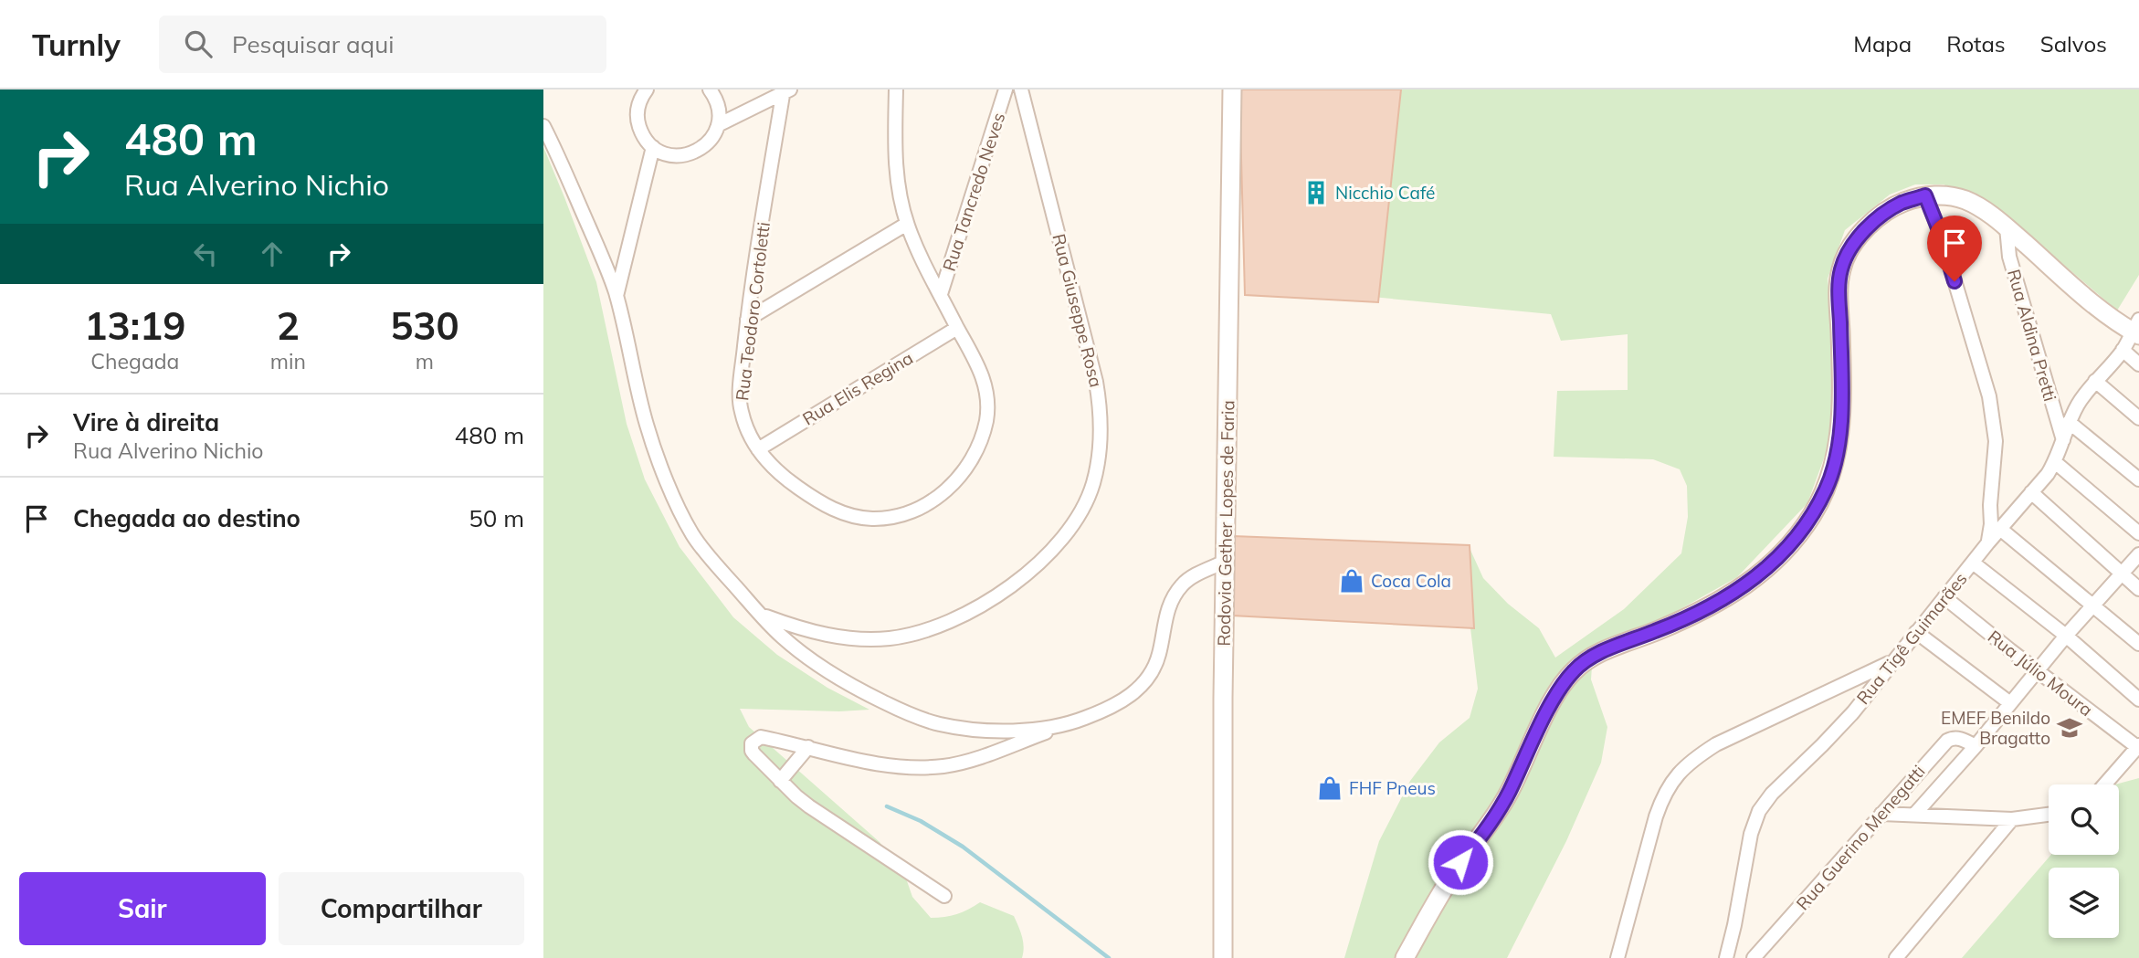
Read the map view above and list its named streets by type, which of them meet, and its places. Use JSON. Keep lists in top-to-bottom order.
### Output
{
  "streets": {
    "street": [
      "Rua Tancredo Neves",
      "Rua Giuseppe Rosa",
      "Rua Teodoro Cortoletti",
      "Rua Aldina Pretti",
      "Rua Elis Regina",
      "Rodovia Gether Lopes de Faria",
      "Rua Tigê Guimarães",
      "Rua Júlio Moura",
      "Rua Guerino Menegatti"
    ]
  },
  "crossings": [
    ["Rua Tancredo Neves", "Rua Teodoro Cortoletti"],
    ["Rua Teodoro Cortoletti", "Rua Elis Regina"],
    ["Rua Aldina Pretti", "Rua Tigê Guimarães"],
    ["Rua Tigê Guimarães", "Rua Júlio Moura"]
  ],
  "places": {
    "building": ["Nicchio Café"],
    "shop": ["Coca Cola", "FHF Pneus"],
    "school or university": ["EMEF Benildo Bragatto"]
  },
  "page": {
    "header": "Turnly",
    "search": "Pesquisar aqui",
    "nav": ["Mapa", "Rotas", "Salvos"],
    "turn": ["480 m", "Rua Alverino Nichio"],
    "eta": [
      "13:19",
      "Chegada",
      "2",
      "min",
      "530",
      "m"
    ],
    "list": [
      {
        "name": "Vire à direita",
        "note": "Rua Alverino Nichio",
        "value": "480 m"
      },
      {
        "name": "Chegada ao destino",
        "value": "50 m"
      }
    ],
    "buttons": ["Sair", "Compartilhar"]
  }
}
